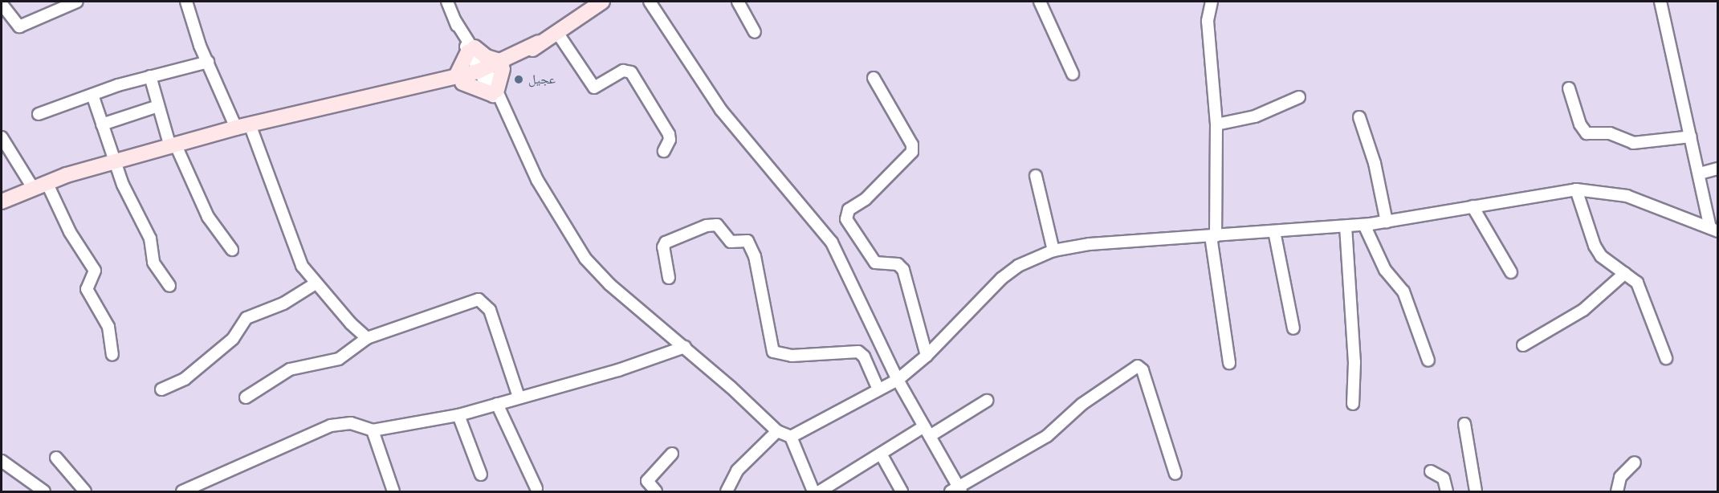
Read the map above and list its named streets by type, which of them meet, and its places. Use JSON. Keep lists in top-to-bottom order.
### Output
{
  "places": ["عجيل"]
}
